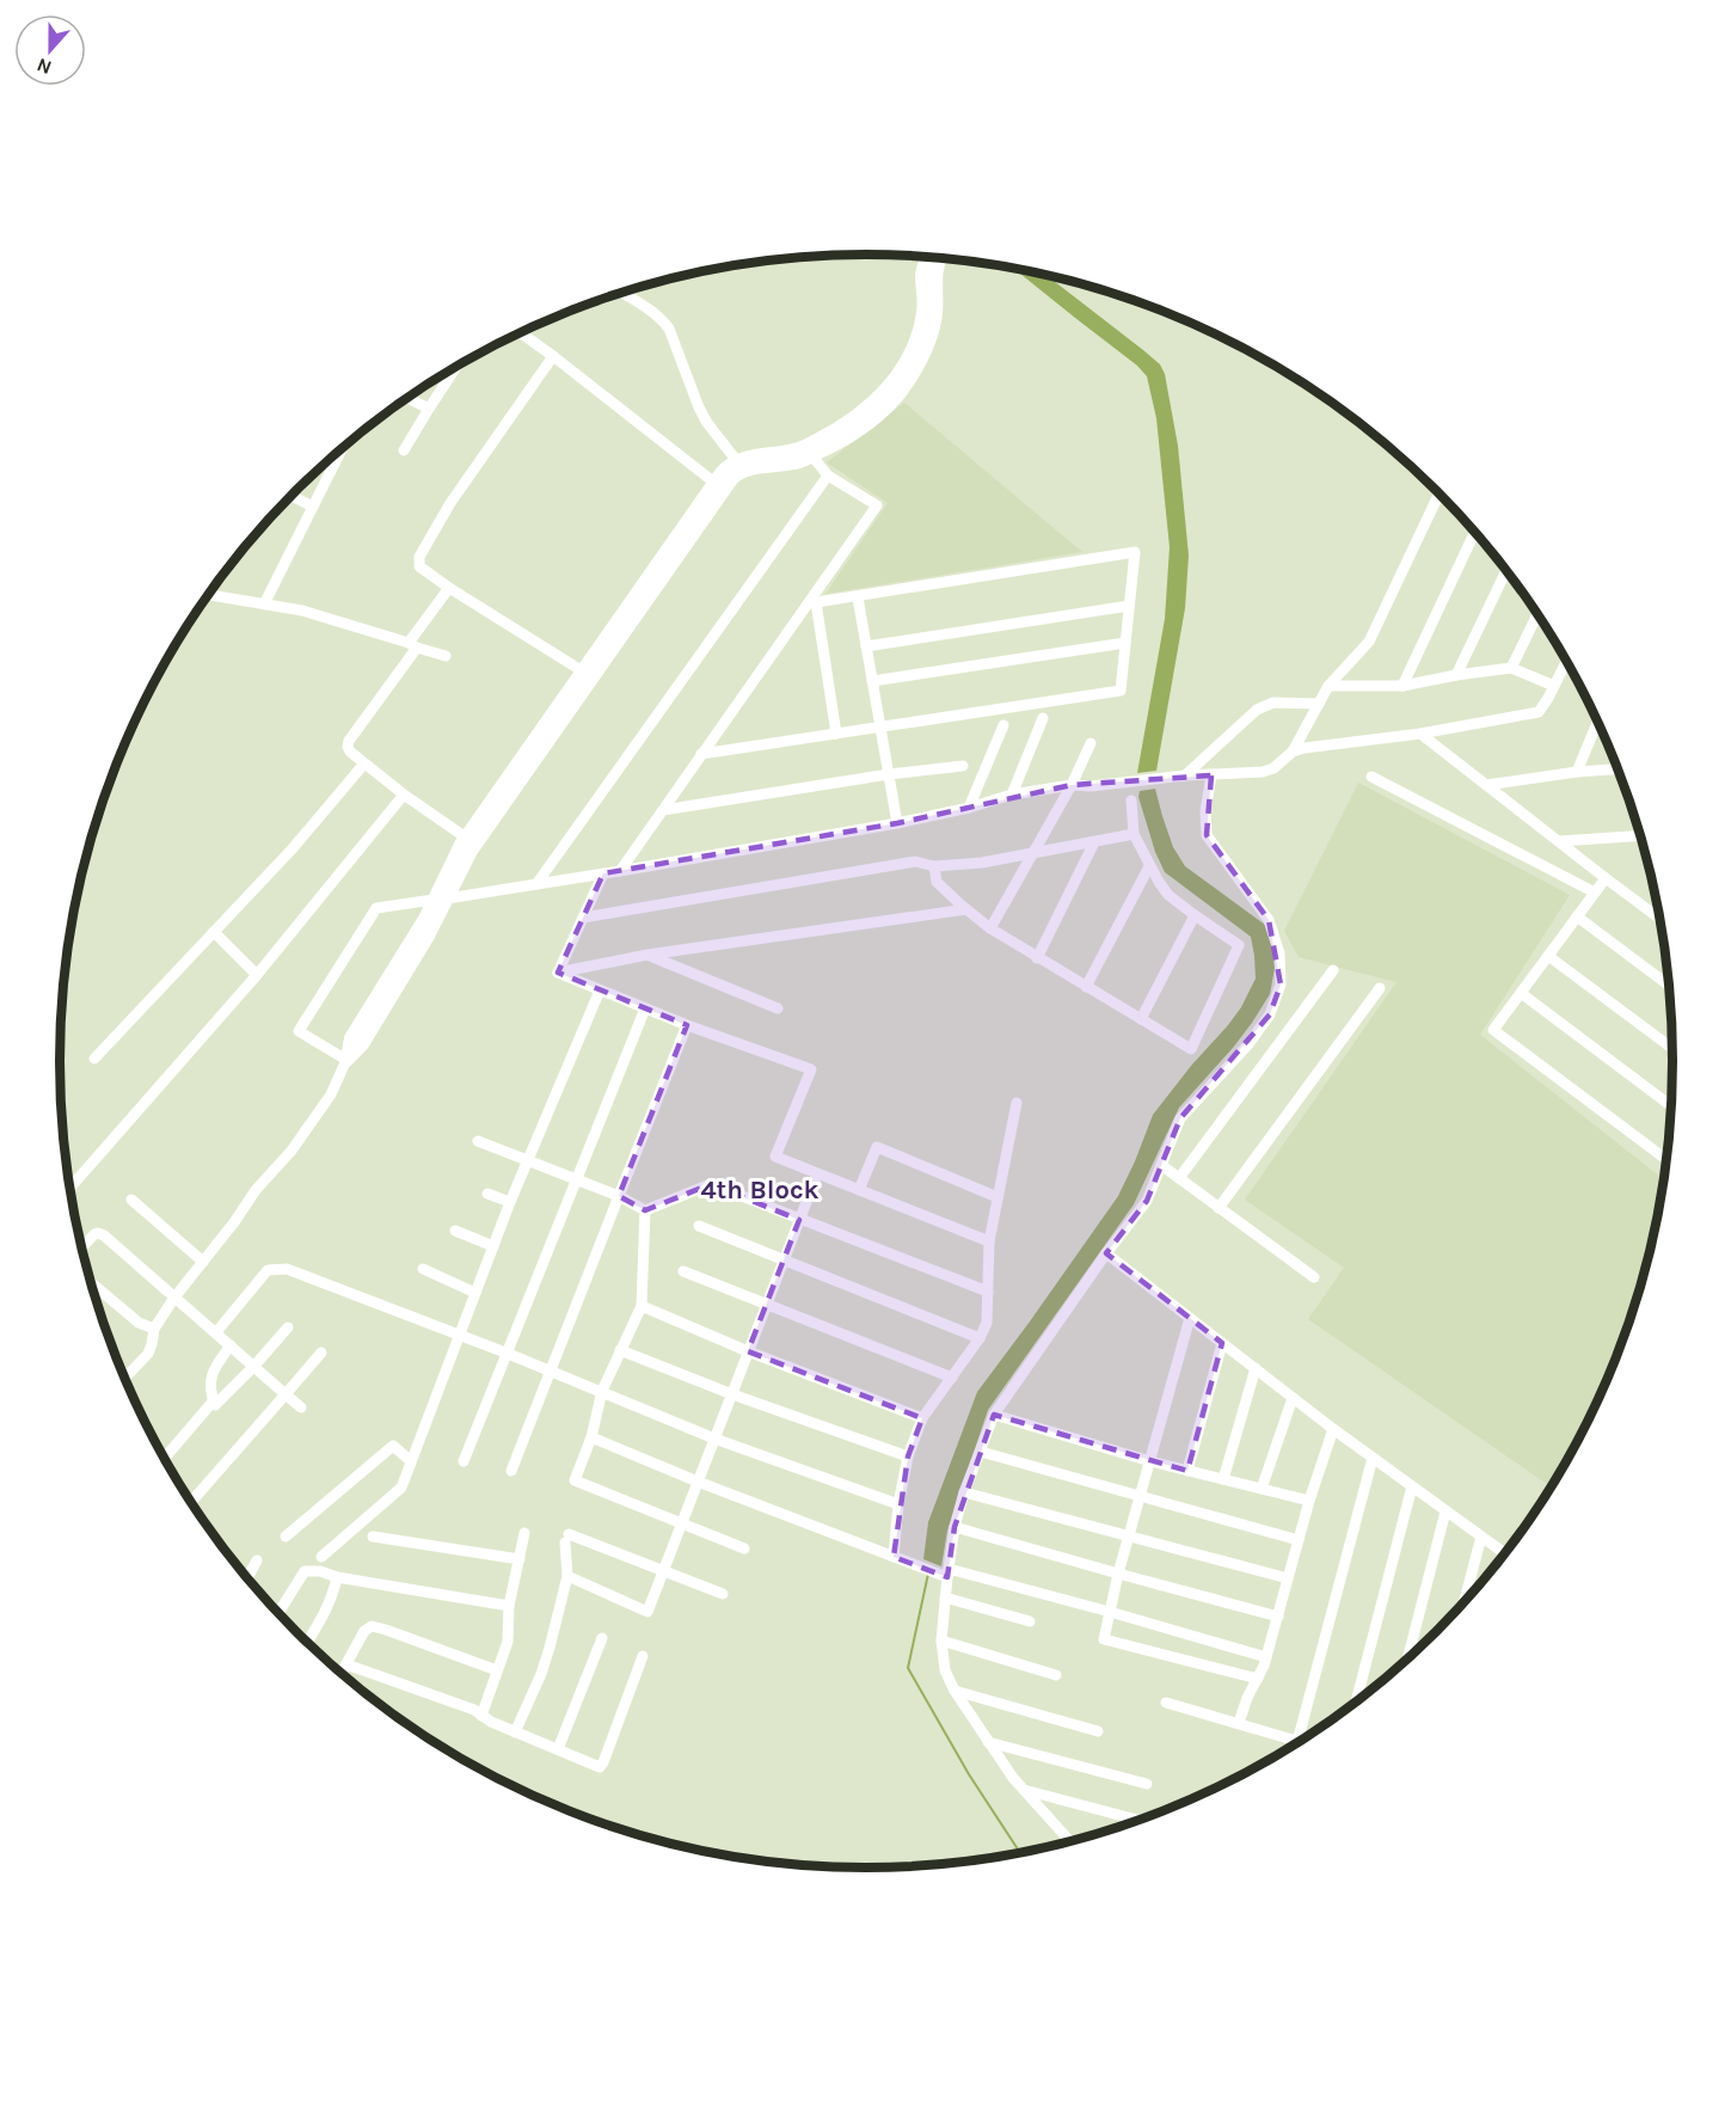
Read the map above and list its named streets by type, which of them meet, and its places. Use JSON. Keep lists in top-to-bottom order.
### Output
{
  "districts": ["4th Block"],
  "north": "bottom"
}
